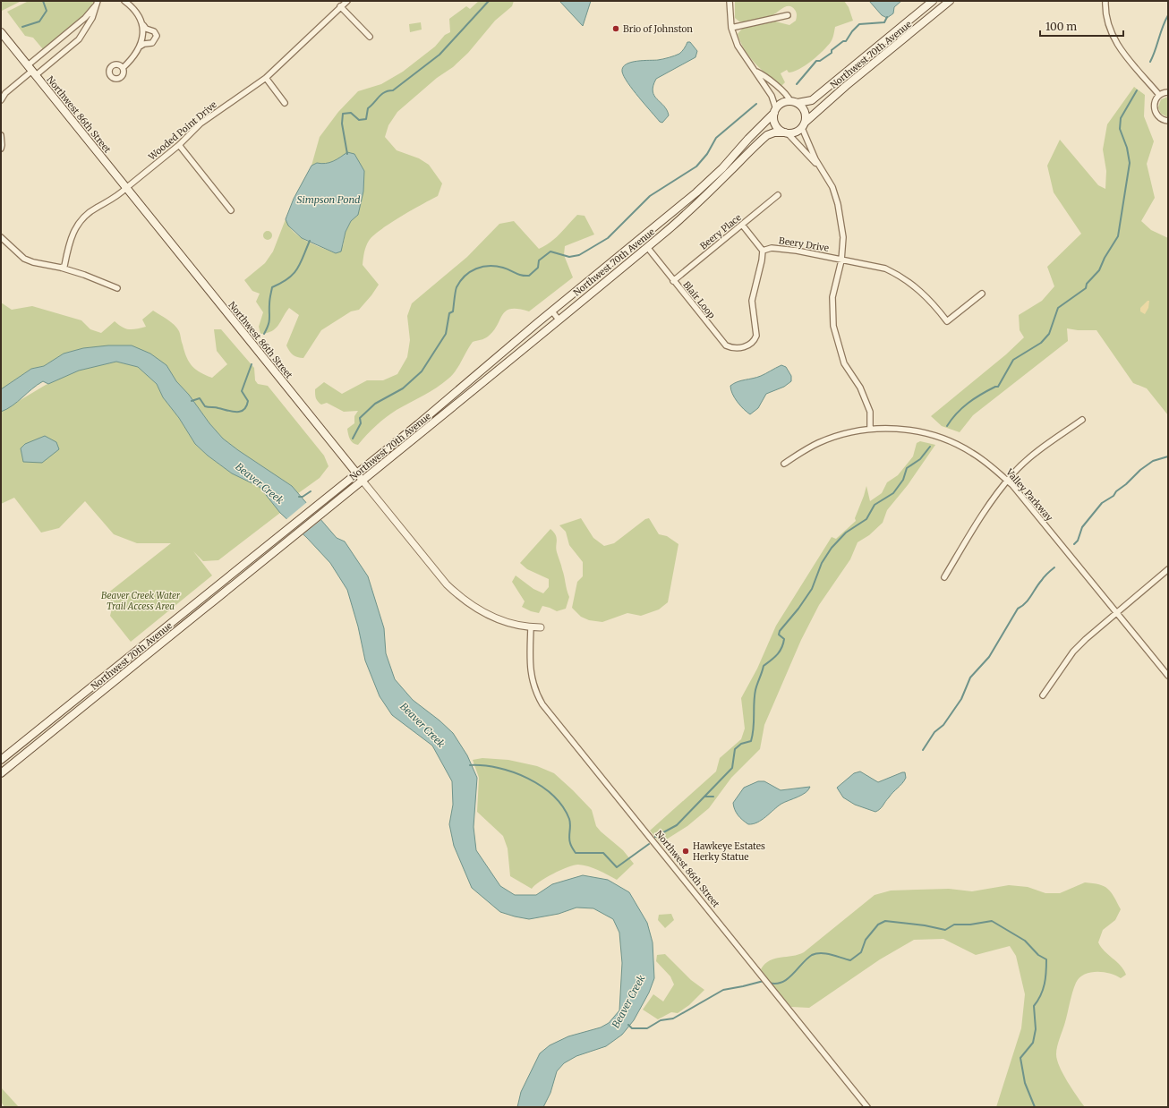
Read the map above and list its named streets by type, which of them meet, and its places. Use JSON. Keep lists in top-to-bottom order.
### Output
{
  "streets": {
    "main road": ["Northwest 70th Avenue", "Northwest 86th Street"],
    "street": [
      "Wooded Point Drive",
      "Beery Place",
      "Beery Drive",
      "Blair Loop",
      "Valley Parkway"
    ]
  },
  "crossings": [
    ["Northwest 70th Avenue", "Northwest 86th Street"],
    ["Northwest 70th Avenue", "Blair Loop"],
    ["Northwest 86th Street", "Wooded Point Drive"],
    ["Beery Place", "Blair Loop"],
    ["Beery Drive", "Blair Loop"]
  ],
  "water": ["Simpson Pond", "Beaver Creek"],
  "parks": ["Beaver Creek Water Trail Access Area"],
  "places": ["Brio of Johnston", "Hawkeye Estates Herky Statue"],
  "scale_bar": "100 m"
}
